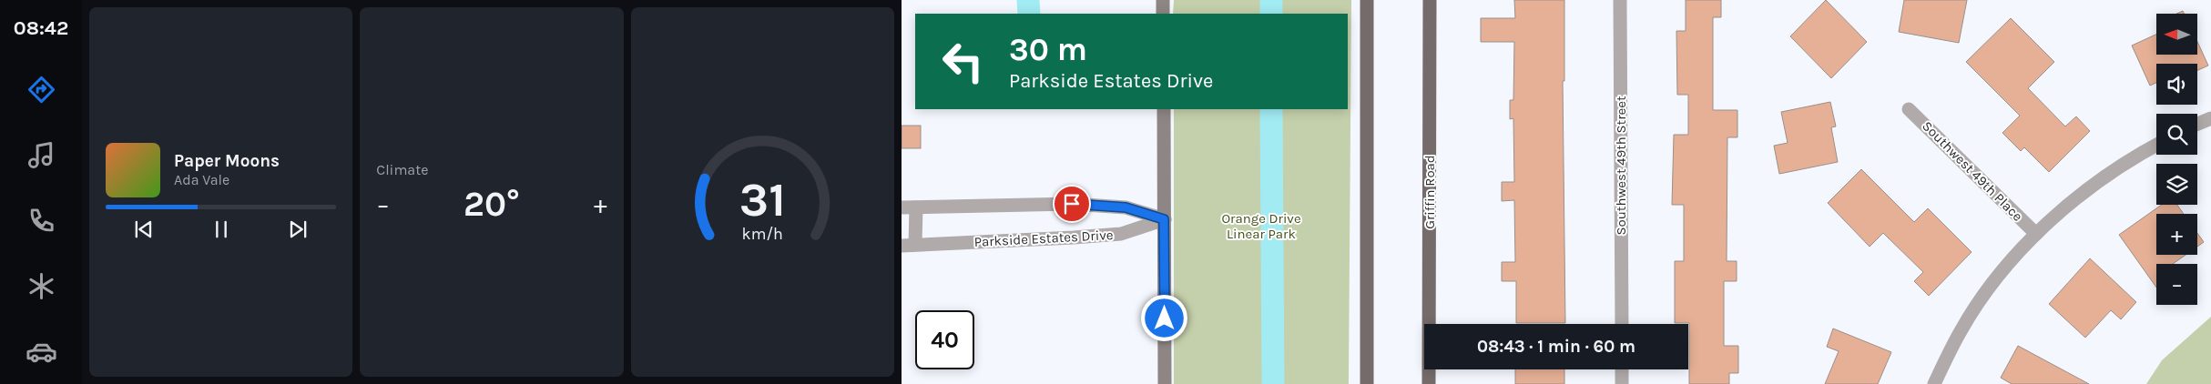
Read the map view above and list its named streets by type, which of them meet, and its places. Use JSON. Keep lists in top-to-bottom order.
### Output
{
  "streets": {
    "main road": ["Griffin Road"],
    "street": ["Southwest 49th Street", "Southwest 49th Place", "Parkside Estates Drive"]
  },
  "parks": ["Orange Drive Linear Park"],
  "north": "left",
  "page": {
    "tabs": "08:42",
    "tile": "Climate",
    "map_buttons": ["+", "−"],
    "turn": ["30 m", "Parkside Estates Drive"],
    "song": ["Paper Moons", "Ada Vale"],
    "heat": ["−", "20°", "+"],
    "limit": "40",
    "trip": "08:43 · 1 min · 60 m",
    "gauge": ["31", "km/h"]
  }
}
